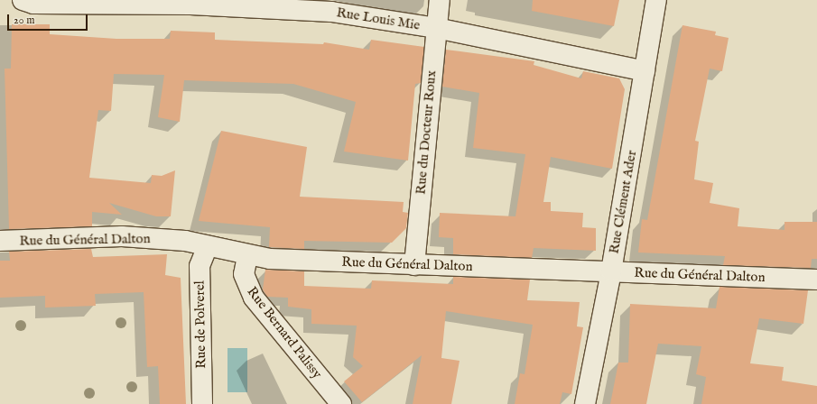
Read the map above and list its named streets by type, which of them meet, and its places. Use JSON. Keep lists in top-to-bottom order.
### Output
{
  "streets": {
    "street": [
      "Rue Louis Mie",
      "Rue du Docteur Roux",
      "Rue Clément Ader",
      "Rue du Général Dalton",
      "Rue de Polverel",
      "Rue Bernard Palissy"
    ]
  },
  "crossings": [
    ["Rue Louis Mie", "Rue du Docteur Roux"],
    ["Rue Louis Mie", "Rue Clément Ader"],
    ["Rue du Docteur Roux", "Rue du Général Dalton"],
    ["Rue Clément Ader", "Rue du Général Dalton"],
    ["Rue du Général Dalton", "Rue de Polverel"],
    ["Rue du Général Dalton", "Rue Bernard Palissy"]
  ],
  "scale_bar": "20 m"
}
